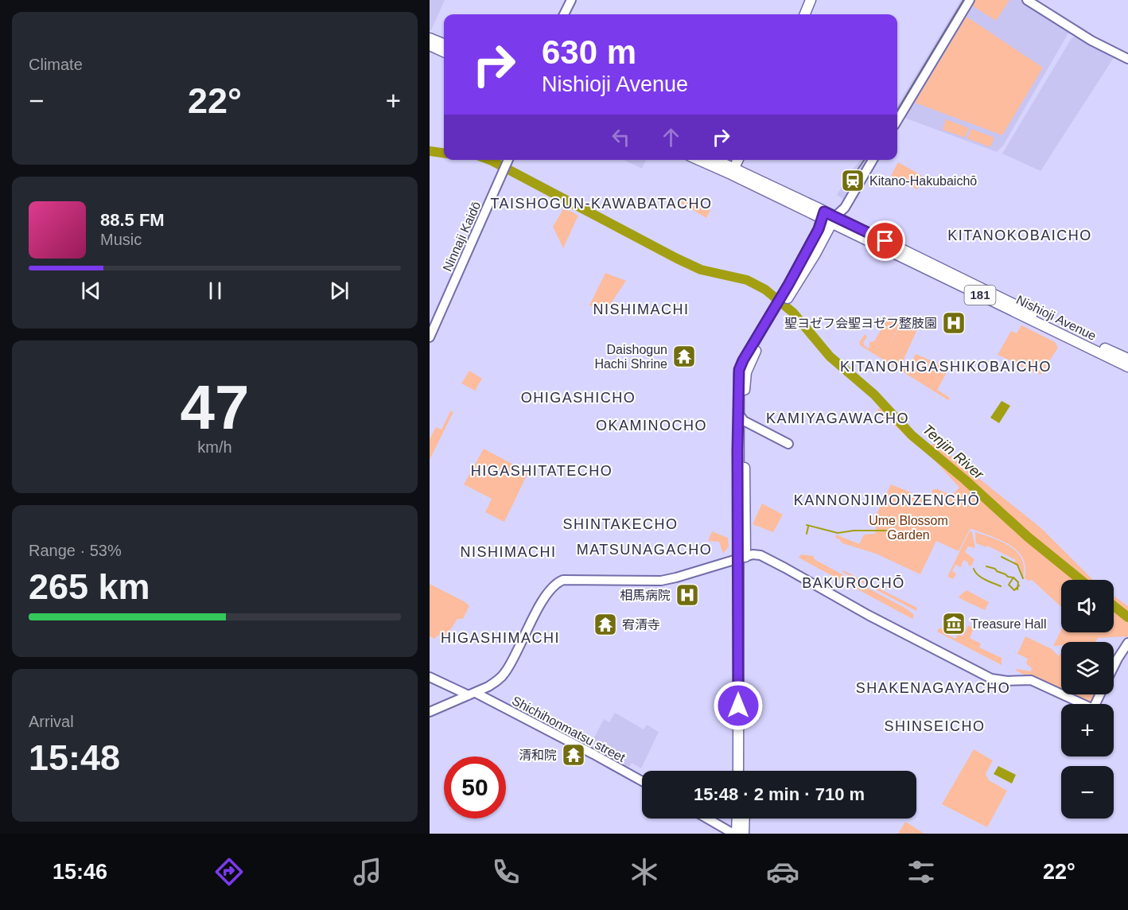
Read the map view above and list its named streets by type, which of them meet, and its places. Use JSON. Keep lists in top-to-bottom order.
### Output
{
  "streets": {
    "main road": ["181", "Nishioji Avenue"],
    "street": ["Ninnaji Kaidō", "Shichihonmatsu street"]
  },
  "districts": [
    "TAISHOGUN-KAWABATACHO",
    "KITANOKOBAICHO",
    "NISHIMACHI",
    "KITANOHIGASHIKOBAICHO",
    "OHIGASHICHO",
    "KAMIYAGAWACHO",
    "OKAMINOCHO",
    "HIGASHITATECHO",
    "KANNONJIMONZENCHŌ",
    "SHINTAKECHO",
    "MATSUNAGACHO",
    "NISHIMACHI",
    "BAKUROCHŌ",
    "HIGASHIMACHI",
    "SHAKENAGAYACHO",
    "SHINSEICHO"
  ],
  "water": ["Tenjin River"],
  "parks": ["Ume Blossom Garden"],
  "places": {
    "station": ["Kitano-Hakubaichō"],
    "hospital": ["聖ヨゼフ会聖ヨゼフ整肢園", "相馬病院"],
    "temple": ["Daishogun Hachi Shrine", "宥清寺", "清和院"],
    "museum": ["Treasure Hall"]
  },
  "page": {
    "tile": [
      "Climate",
      ["47", "km/h"],
      ["Range · 53%", "265 km"],
      ["Arrival", "15:48"]
    ],
    "turn": ["630 m", "Nishioji Avenue"],
    "heat": ["−", "22°", "+"],
    "song": ["88.5 FM", "Music"],
    "map_buttons": ["+", "−"],
    "limit": "50",
    "trip": "15:48 · 2 min · 710 m",
    "tabs": ["15:46", "22°"]
  }
}
